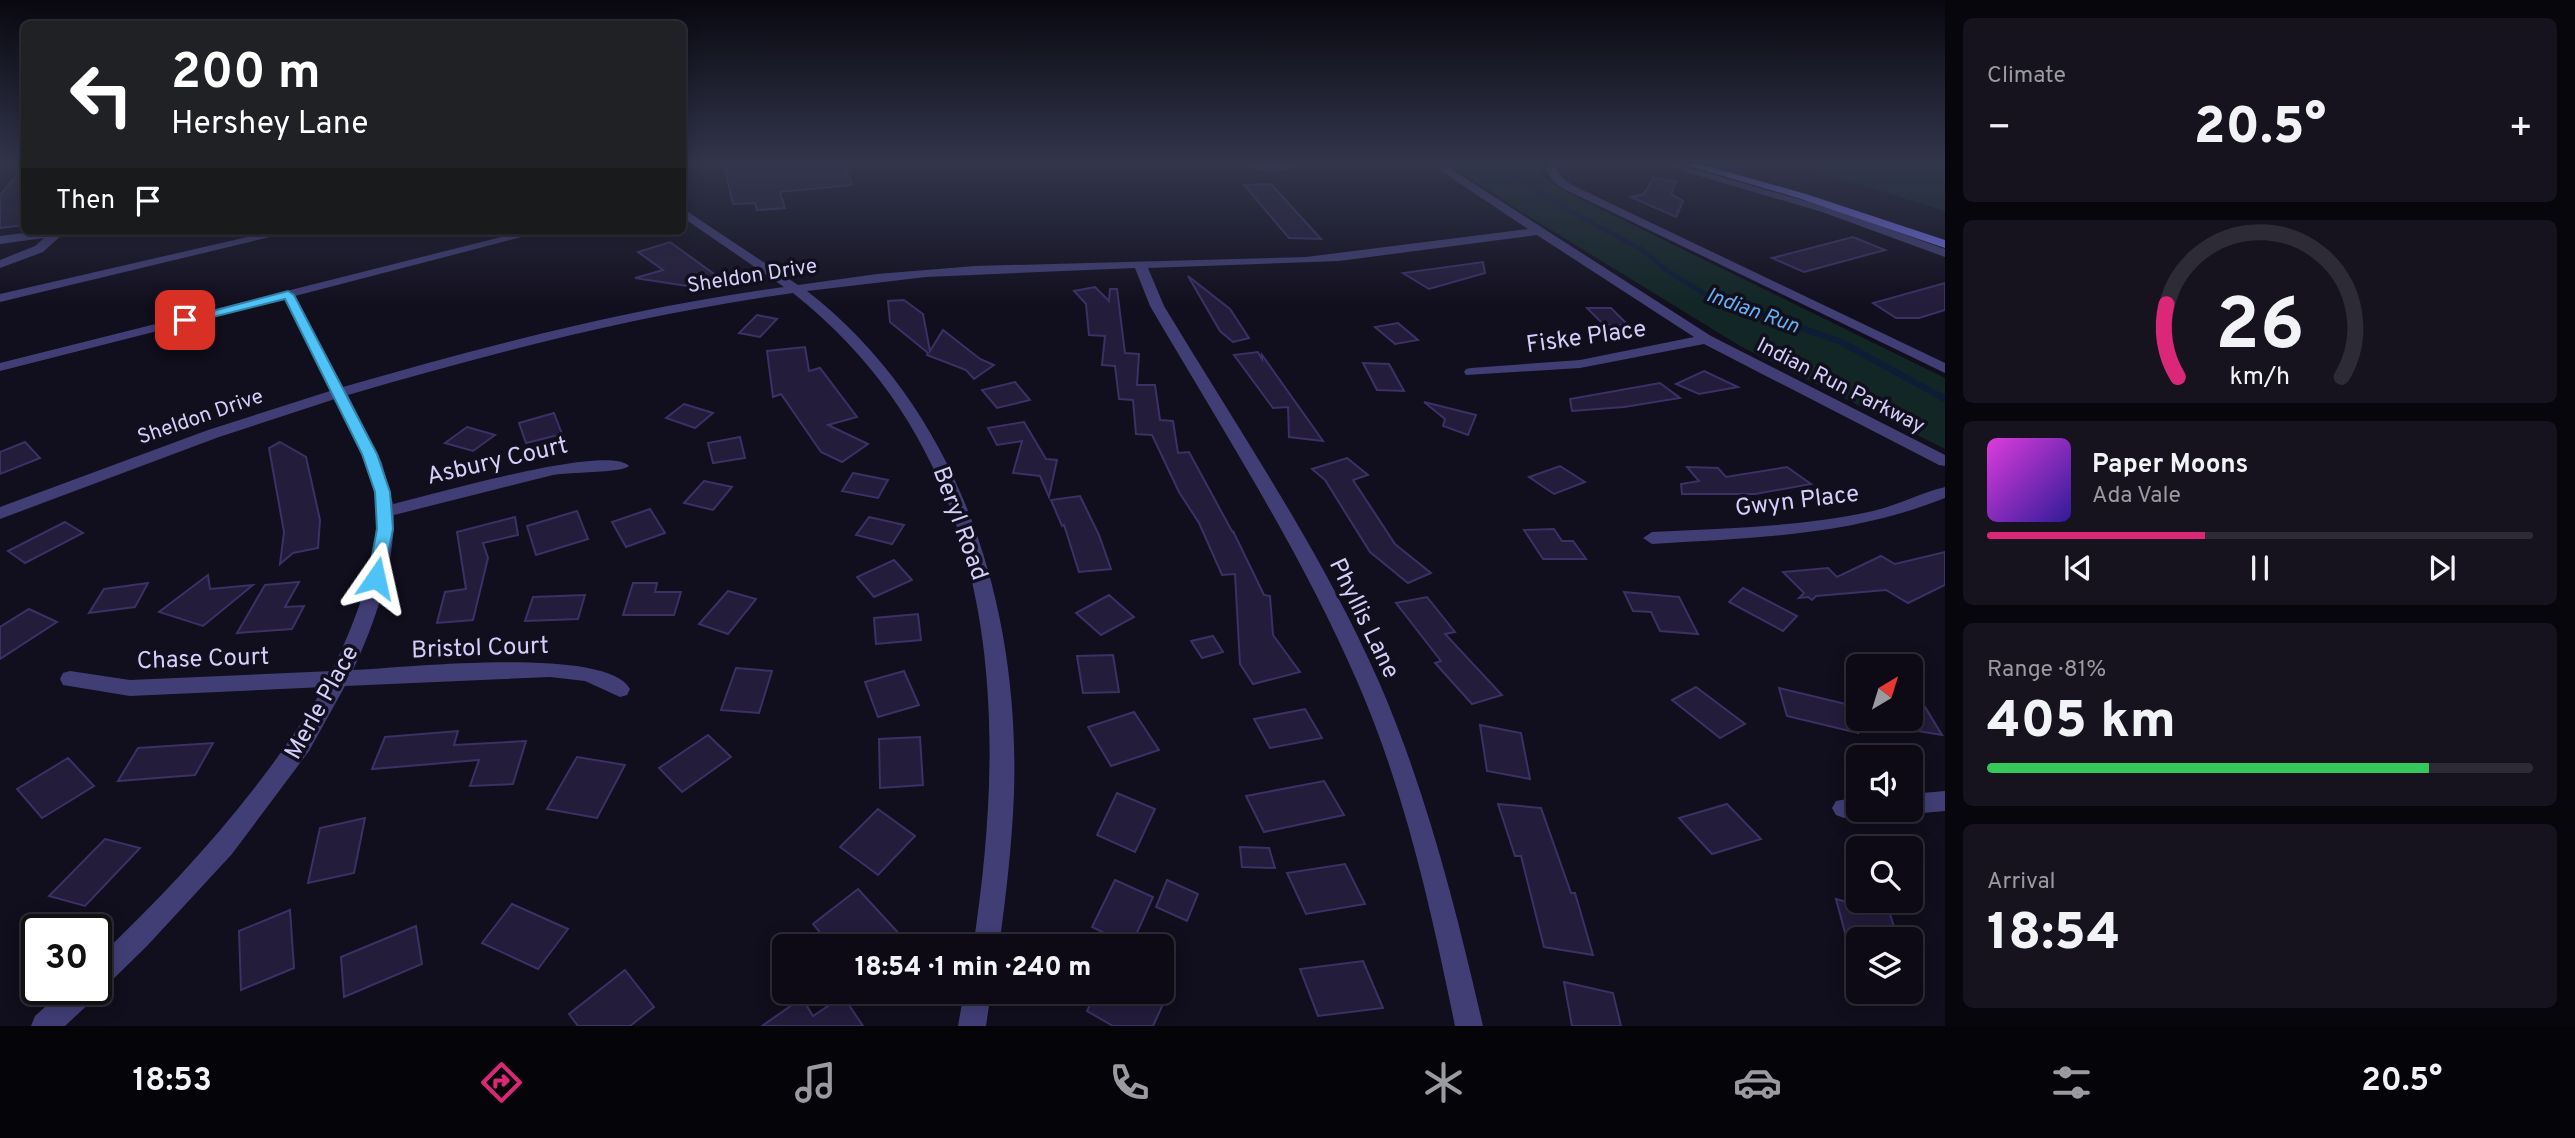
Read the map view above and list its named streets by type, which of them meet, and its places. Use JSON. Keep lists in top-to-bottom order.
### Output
{
  "streets": {
    "street": [
      "Sheldon Drive",
      "Fiske Place",
      "Indian Run Parkway",
      "Asbury Court",
      "Gwyn Place",
      "Beryl Road",
      "Phyllis Lane",
      "Bristol Court",
      "Chase Court",
      "Merle Place"
    ]
  },
  "crossings": [
    ["Sheldon Drive", "Indian Run Parkway"],
    ["Sheldon Drive", "Beryl Road"],
    ["Sheldon Drive", "Phyllis Lane"],
    ["Sheldon Drive", "Merle Place"],
    ["Fiske Place", "Indian Run Parkway"],
    ["Asbury Court", "Merle Place"],
    ["Bristol Court", "Chase Court"],
    ["Bristol Court", "Merle Place"],
    ["Chase Court", "Merle Place"]
  ],
  "water": ["Indian Run"],
  "north": "top right",
  "page": {
    "tile": [
      "Climate",
      ["Range · 81%", "405 km"],
      ["Arrival", "18:54"]
    ],
    "turn": ["200 m", "Hershey Lane"],
    "heat": ["−", "20.5°", "+"],
    "then": "Then",
    "song": ["Paper Moons", "Ada Vale"],
    "limit": "30",
    "trip": "18:54 · 1 min · 240 m",
    "tabs": ["18:53", "20.5°"],
    "gauge": ["26", "km/h"]
  }
}
